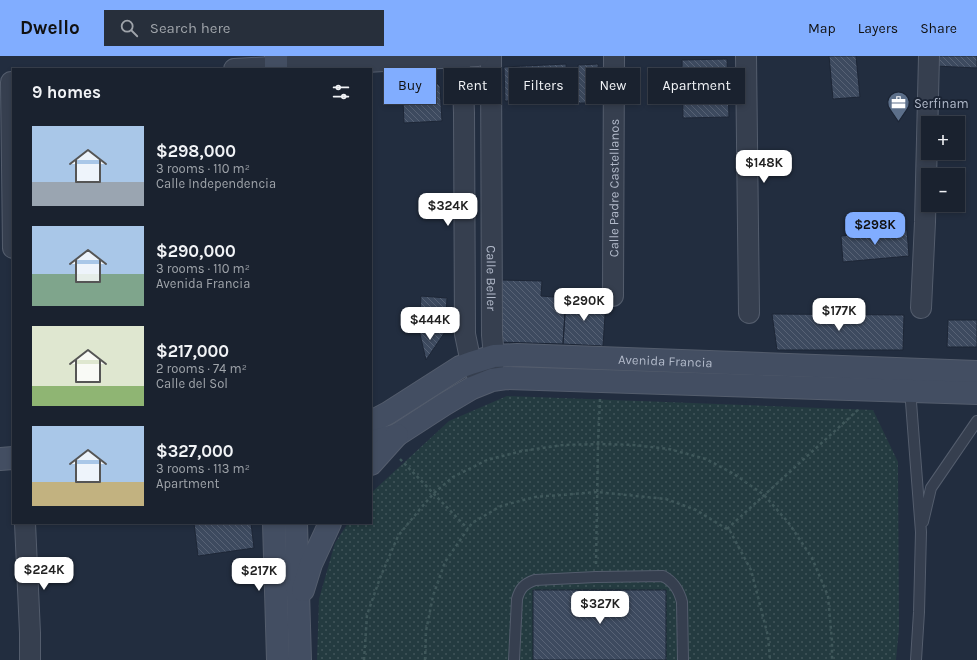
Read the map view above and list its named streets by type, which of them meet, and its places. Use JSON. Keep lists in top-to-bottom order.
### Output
{
  "streets": {
    "main road": ["Avenida Francia"],
    "street": ["Calle Padre Castellanos", "Calle Beller"]
  },
  "crossings": [
    ["Calle Beller", "Avenida Francia"]
  ],
  "places": {
    "office": ["Serfinam"]
  },
  "page": {
    "header": "Dwello",
    "search": "Search here",
    "nav": ["Map", "Layers", "Share"],
    "chip": [
      "Buy",
      "Rent",
      "Filters",
      "New",
      "Apartment"
    ],
    "heading": "9 homes",
    "map_buttons": ["+", "−"],
    "list": [
      {
        "name": "$298,000",
        "note": "3 rooms · 110 m² · Calle Independencia"
      },
      {
        "name": "$290,000",
        "note": "3 rooms · 110 m² · Avenida Francia"
      },
      {
        "name": "$217,000",
        "note": "2 rooms · 74 m² · Calle del Sol"
      },
      {
        "name": "$327,000",
        "note": "3 rooms · 113 m² · Apartment"
      }
    ],
    "price": [
      "$148K",
      "$324K",
      "$298K",
      "$290K",
      "$177K",
      "$444K",
      "$224K",
      "$217K",
      "$327K"
    ]
  }
}
